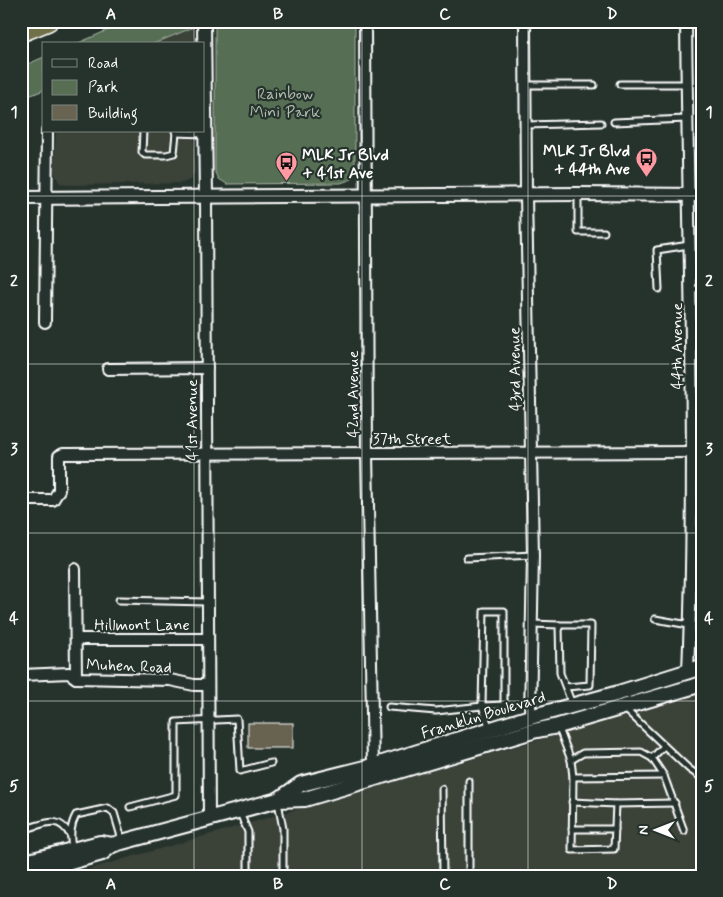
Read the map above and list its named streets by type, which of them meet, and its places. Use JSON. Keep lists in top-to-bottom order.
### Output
{
  "streets": {
    "main road": ["Franklin Boulevard"],
    "street": [
      "44th Avenue",
      "43rd Avenue",
      "42nd Avenue",
      "41st Avenue",
      "37th Street",
      "Hillmont Lane",
      "Muhen Road"
    ]
  },
  "crossings": [
    ["44th Avenue", "37th Street"],
    ["44th Avenue", "Franklin Boulevard"],
    ["43rd Avenue", "37th Street"],
    ["43rd Avenue", "Franklin Boulevard"],
    ["42nd Avenue", "37th Street"],
    ["42nd Avenue", "Franklin Boulevard"],
    ["41st Avenue", "37th Street"],
    ["41st Avenue", "Hillmont Lane"],
    ["41st Avenue", "Muhen Road"],
    ["41st Avenue", "Franklin Boulevard"],
    ["Hillmont Lane", "Muhen Road"]
  ],
  "parks": ["Rainbow Mini Park"],
  "places": {
    "bus stop": ["MLK Jr Blvd + 44th Ave", "MLK Jr Blvd + 41st Ave"]
  },
  "legend": ["Road", "Park", "Building"],
  "north": "left",
  "grid": {
    "columns": [
      "A",
      "B",
      "C",
      "D"
    ],
    "rows": [
      "1",
      "2",
      "3",
      "4",
      "5"
    ]
  }
}
